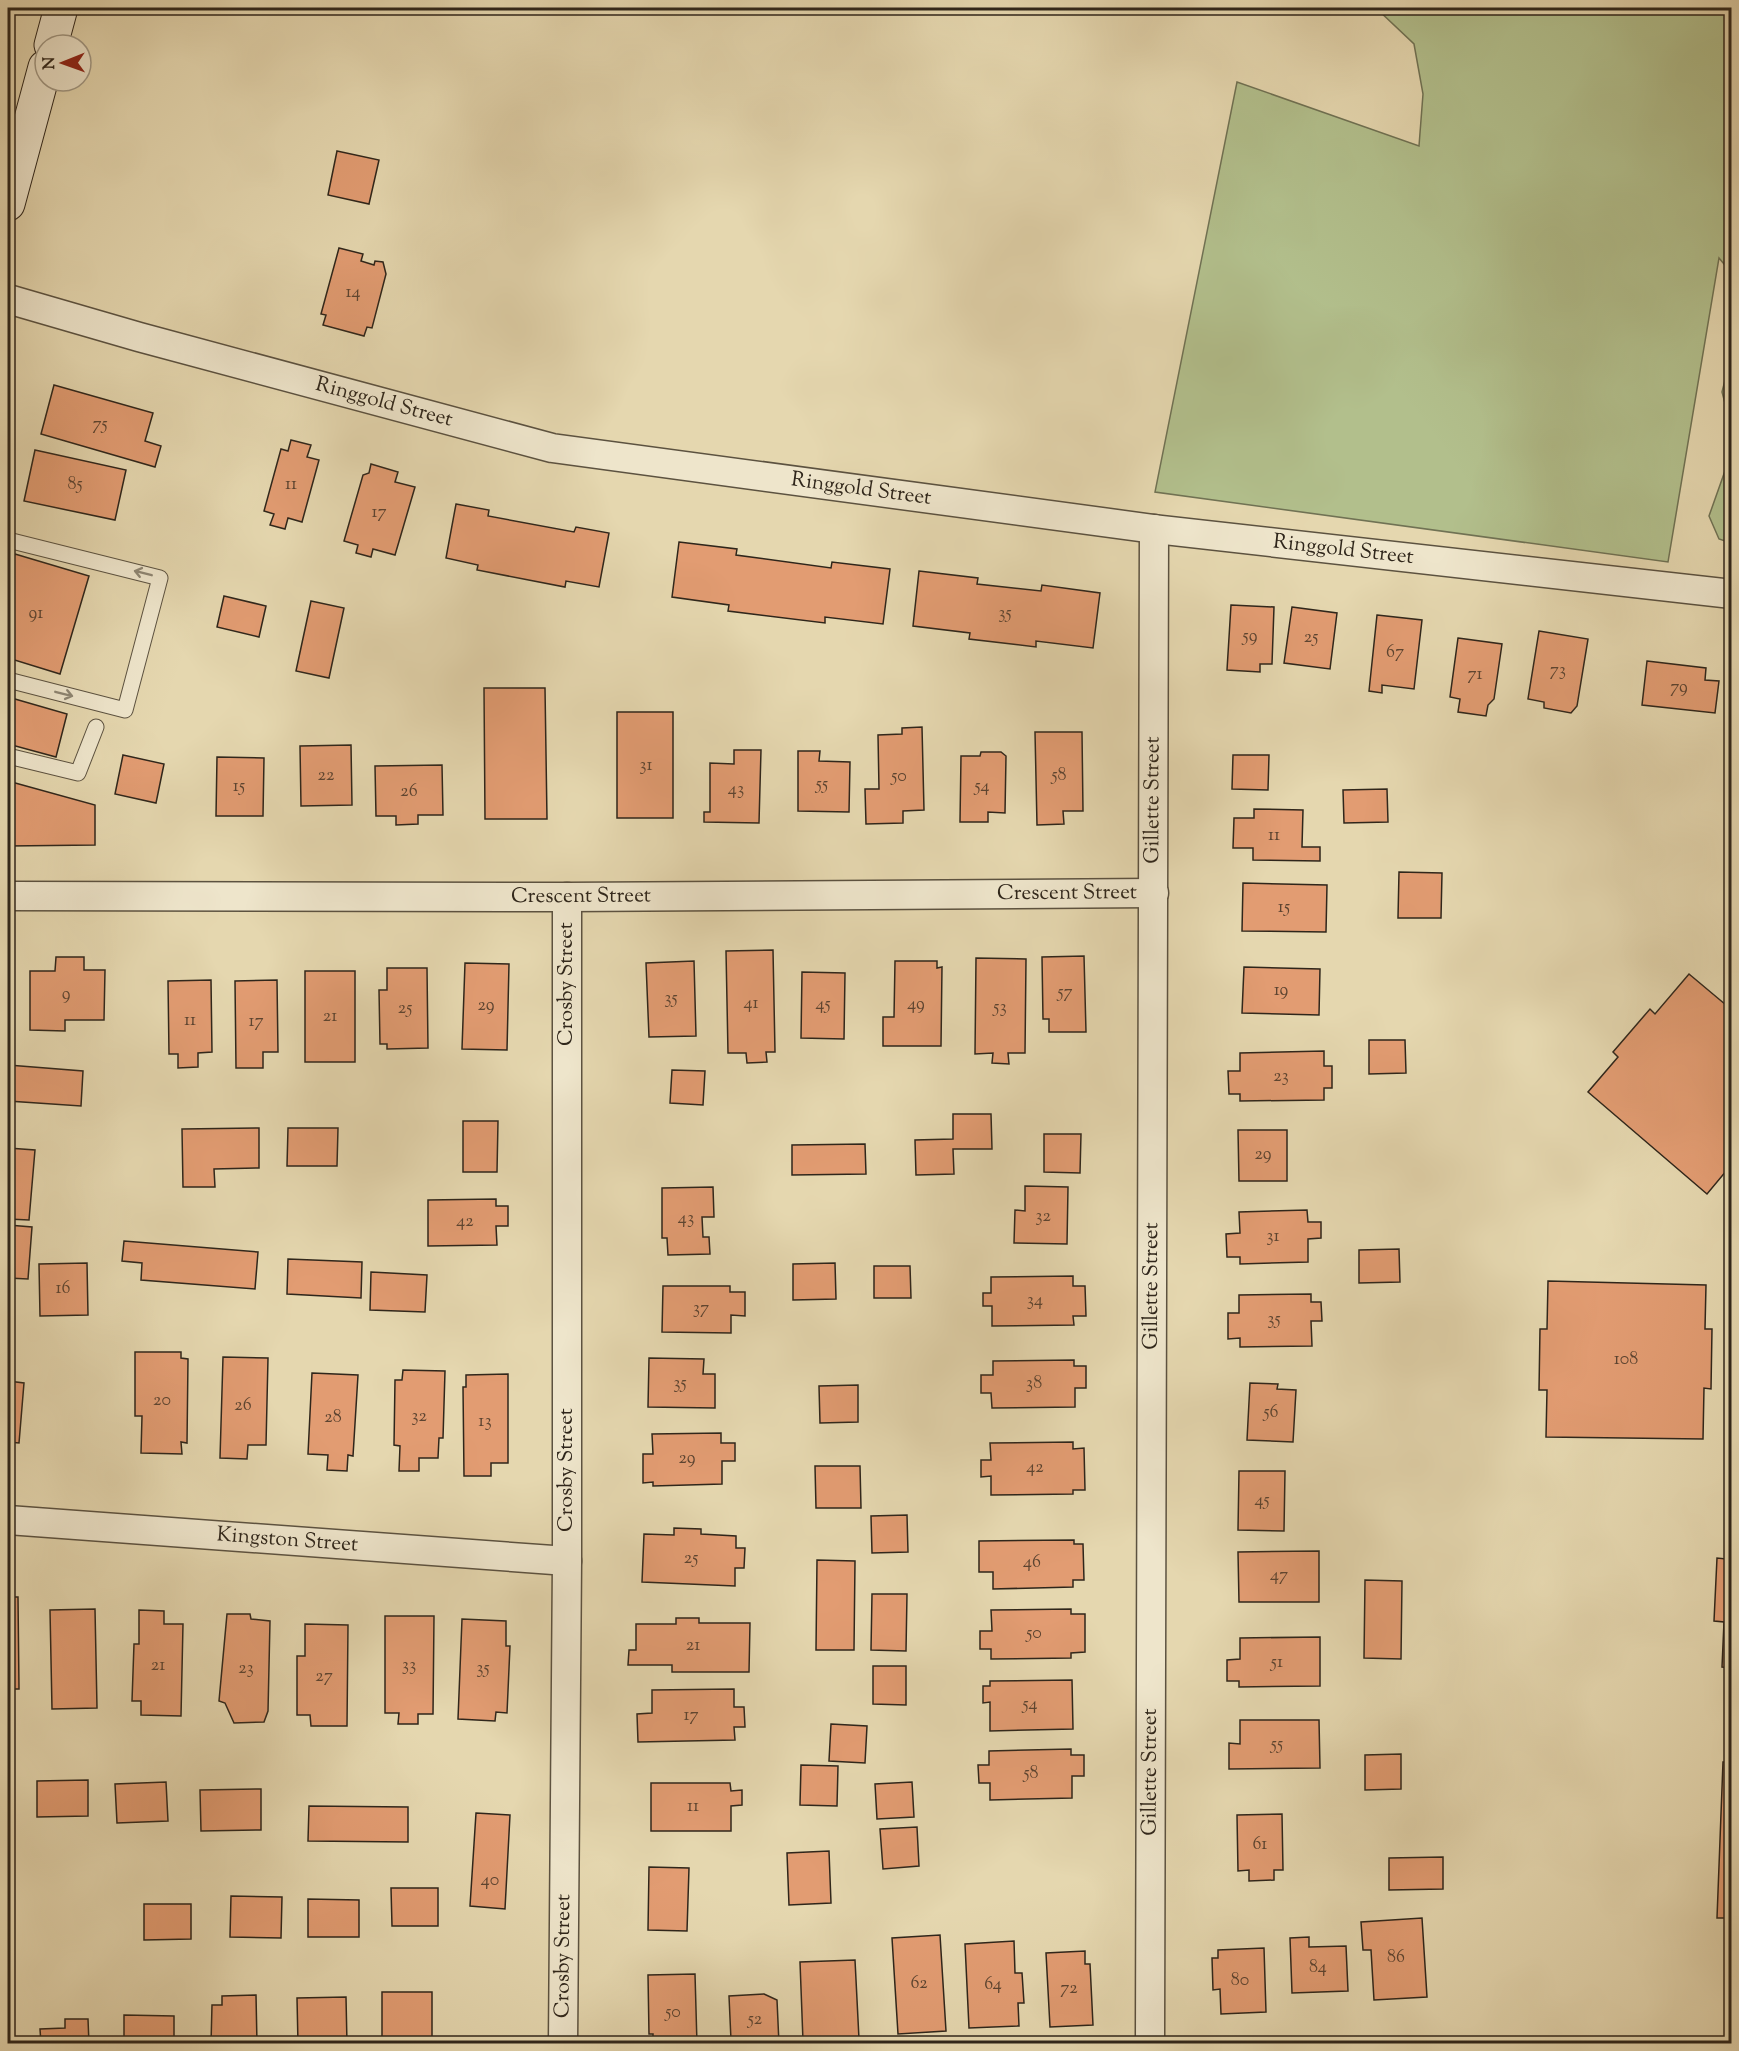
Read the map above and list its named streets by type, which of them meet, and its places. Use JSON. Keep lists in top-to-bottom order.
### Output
{
  "streets": {
    "street": [
      "Ringgold Street",
      "Gillette Street",
      "Crescent Street",
      "Crosby Street",
      "Kingston Street"
    ]
  },
  "crossings": [
    ["Ringgold Street", "Gillette Street"],
    ["Gillette Street", "Crescent Street"],
    ["Crescent Street", "Crosby Street"],
    ["Crosby Street", "Kingston Street"]
  ],
  "house_numbers": [
    "14",
    "75",
    "85",
    "11",
    "17",
    "91",
    "35",
    "59",
    "25",
    "67",
    "73",
    "71",
    "79",
    "31",
    "22",
    "58",
    "50",
    "55",
    "15",
    "54",
    "43",
    "26",
    "11",
    "15",
    "19",
    "57",
    "9",
    "35",
    "41",
    "45",
    "49",
    "29",
    "53",
    "25",
    "21",
    "11",
    "17",
    "23",
    "29",
    "32",
    "43",
    "42",
    "31",
    "16",
    "34",
    "37",
    "35",
    "108",
    "35",
    "38",
    "20",
    "26",
    "56",
    "32",
    "28",
    "13",
    "29",
    "42",
    "45",
    "25",
    "46",
    "47",
    "50",
    "21",
    "51",
    "21",
    "33",
    "23",
    "35",
    "27",
    "54",
    "17",
    "55",
    "58",
    "11",
    "61",
    "40",
    "86",
    "84",
    "80",
    "62",
    "64",
    "72",
    "50",
    "52"
  ],
  "north": "left"
}
